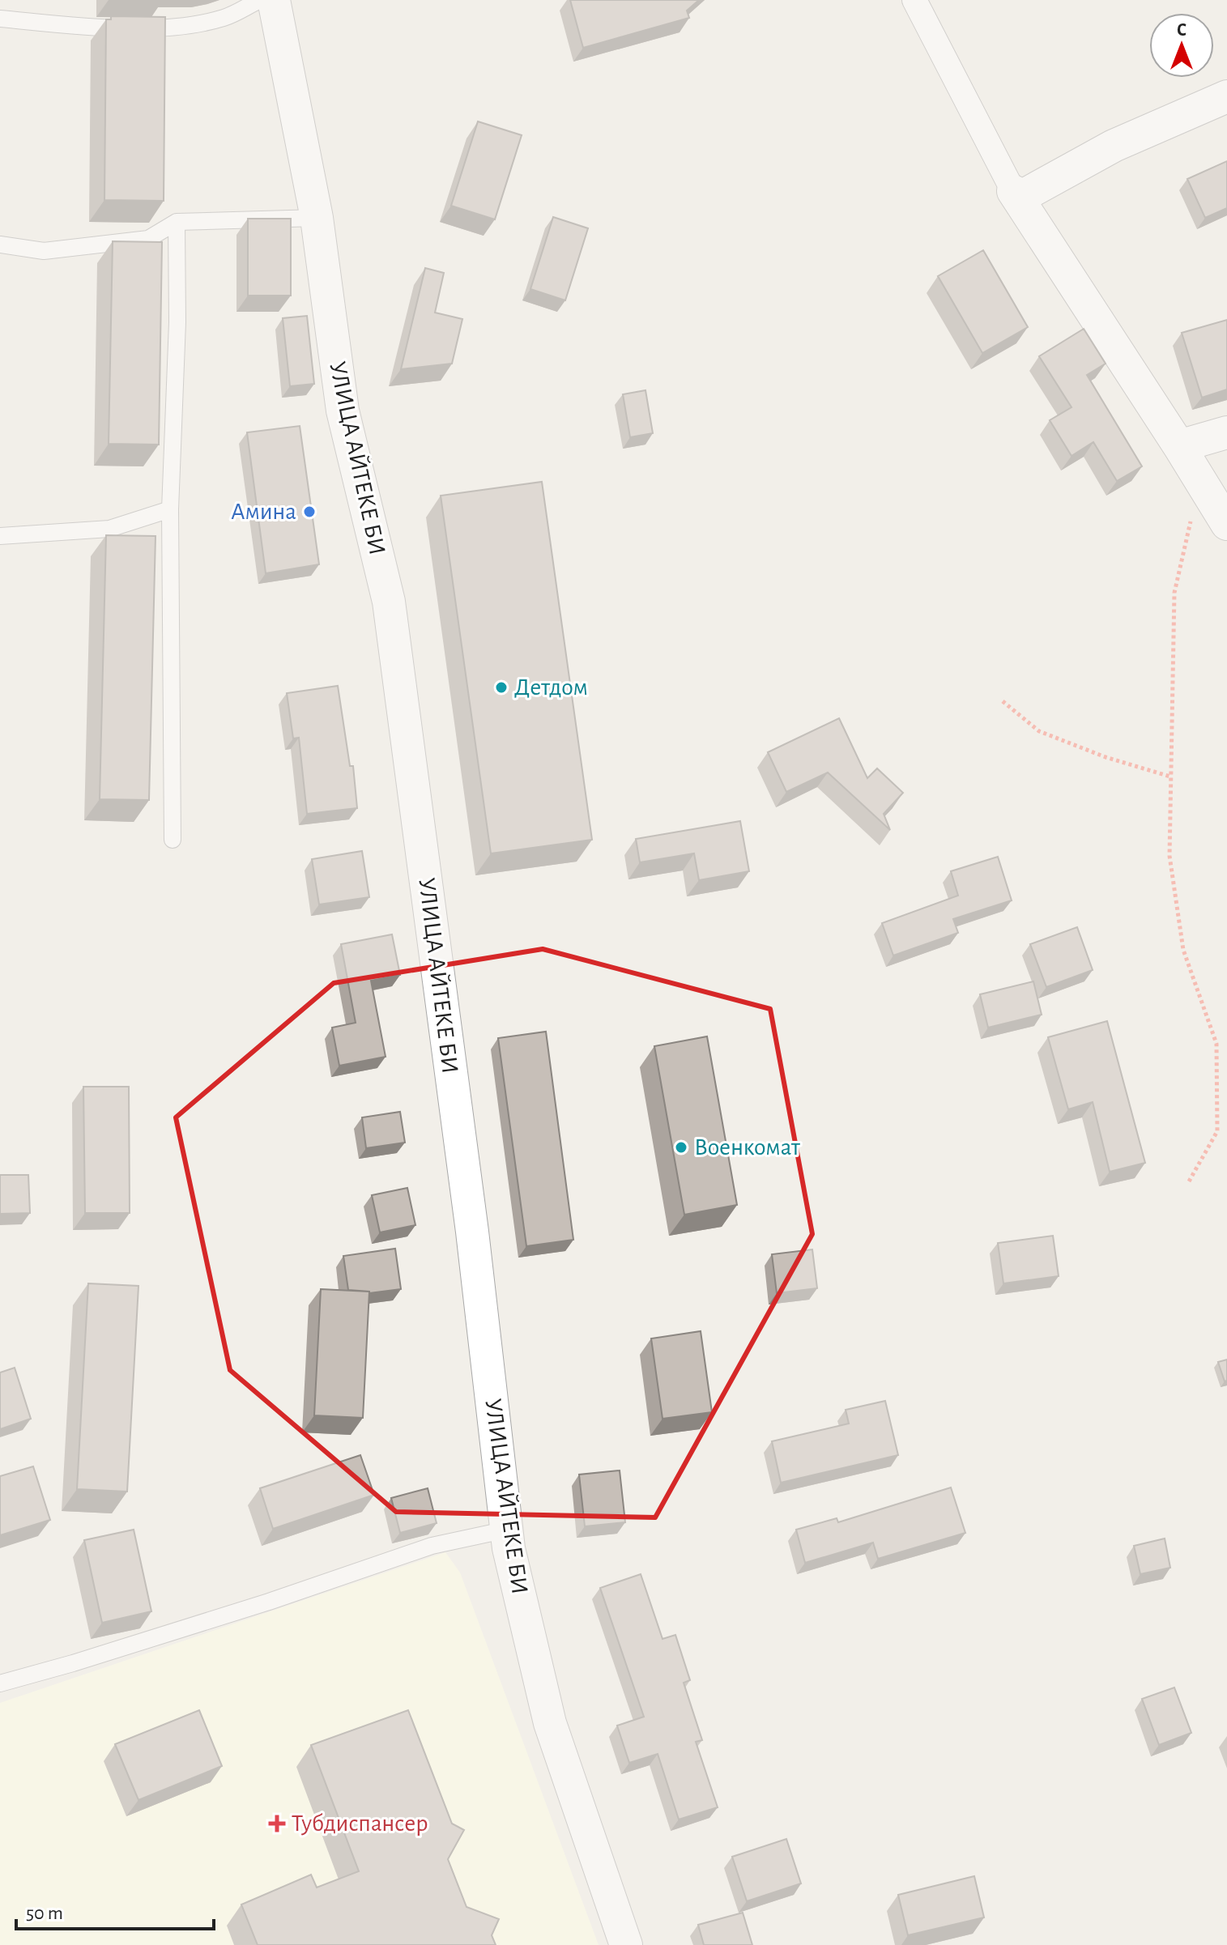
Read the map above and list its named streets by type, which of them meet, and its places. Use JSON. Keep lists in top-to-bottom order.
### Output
{
  "streets": {
    "street": ["УЛИЦА АЙТЕКЕ БИ"]
  },
  "places": {
    "other": ["Амина", "Детдом", "Военкомат"],
    "health": ["Тубдиспансер"]
  },
  "scale_bar": "50 m",
  "north": "top"
}
